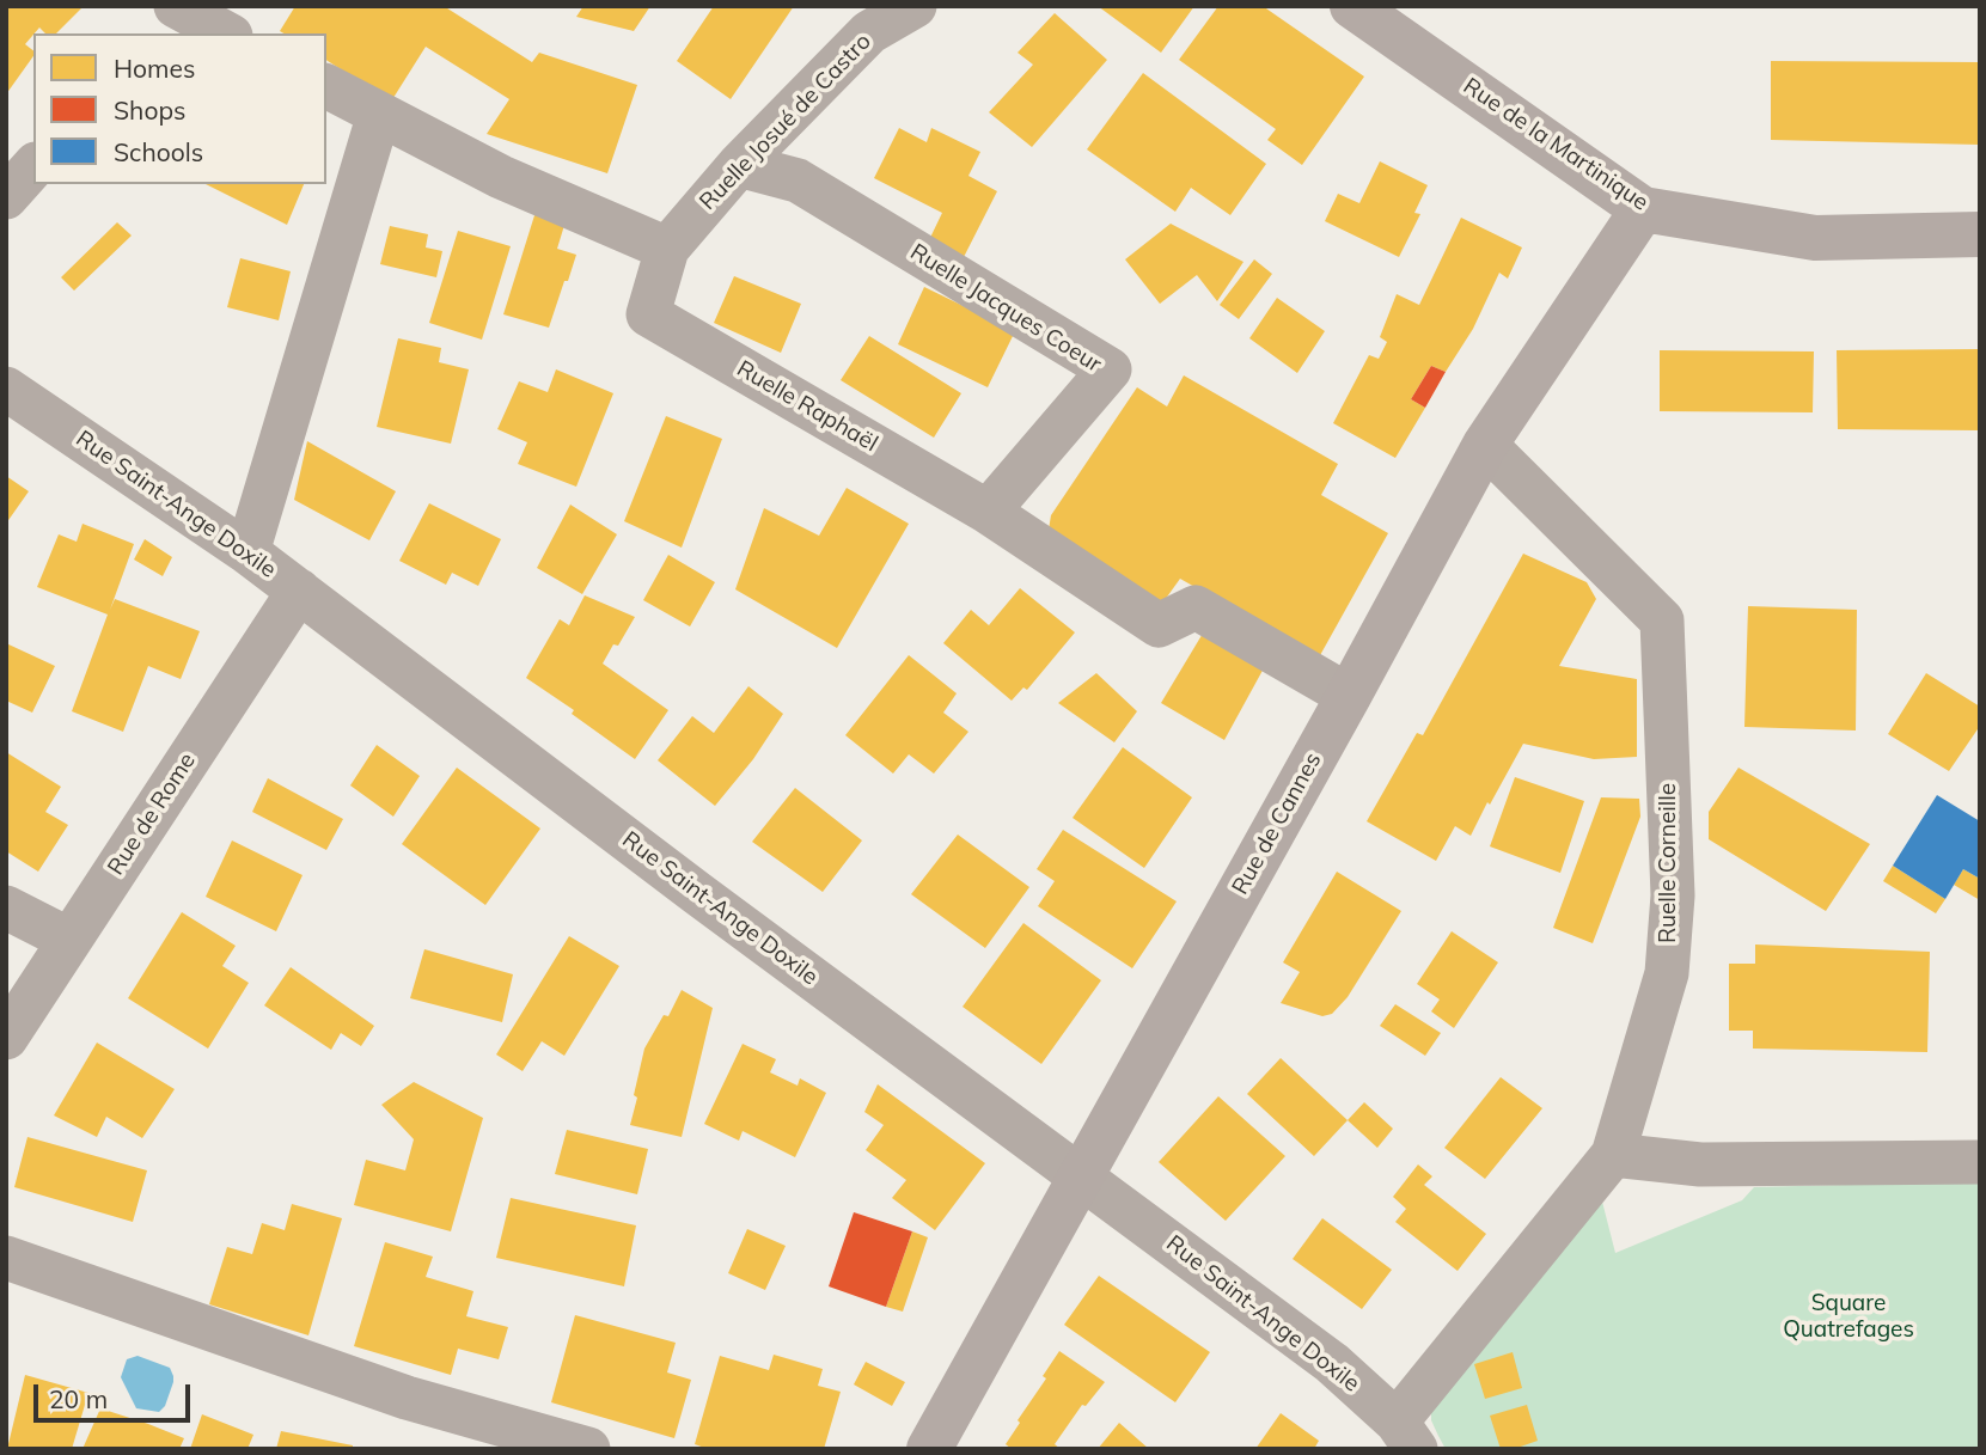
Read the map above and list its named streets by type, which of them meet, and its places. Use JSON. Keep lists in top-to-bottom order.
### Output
{
  "streets": {
    "street": [
      "Ruelle Josué de Castro",
      "Rue de la Martinique",
      "Ruelle Jacques Coeur",
      "Ruelle Raphaël",
      "Rue Saint-Ange Doxile",
      "Rue de Rome",
      "Rue de Cannes",
      "Ruelle Corneille"
    ]
  },
  "crossings": [
    ["Ruelle Josué de Castro", "Ruelle Jacques Coeur"],
    ["Ruelle Josué de Castro", "Ruelle Raphaël"],
    ["Rue de la Martinique", "Rue de Cannes"],
    ["Ruelle Jacques Coeur", "Ruelle Raphaël"],
    ["Ruelle Raphaël", "Rue de Cannes"],
    ["Rue Saint-Ange Doxile", "Rue de Rome"],
    ["Rue Saint-Ange Doxile", "Rue de Cannes"],
    ["Rue Saint-Ange Doxile", "Ruelle Corneille"],
    ["Rue de Cannes", "Ruelle Corneille"]
  ],
  "parks": ["Square Quatrefages"],
  "legend": ["Homes", "Shops", "Schools"],
  "scale_bar": "20 m"
}
